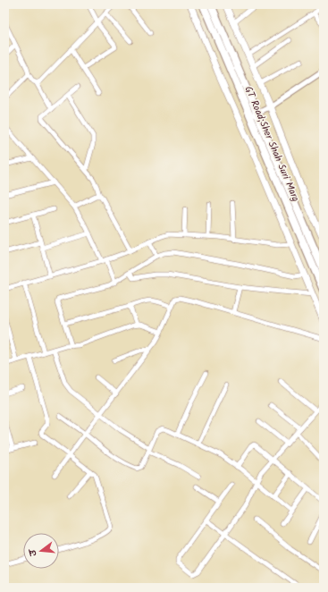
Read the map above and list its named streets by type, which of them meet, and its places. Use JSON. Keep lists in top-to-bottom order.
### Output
{
  "streets": {
    "main road": ["GT Road;Sher Shah Suri Marg"]
  },
  "north": "left"
}
